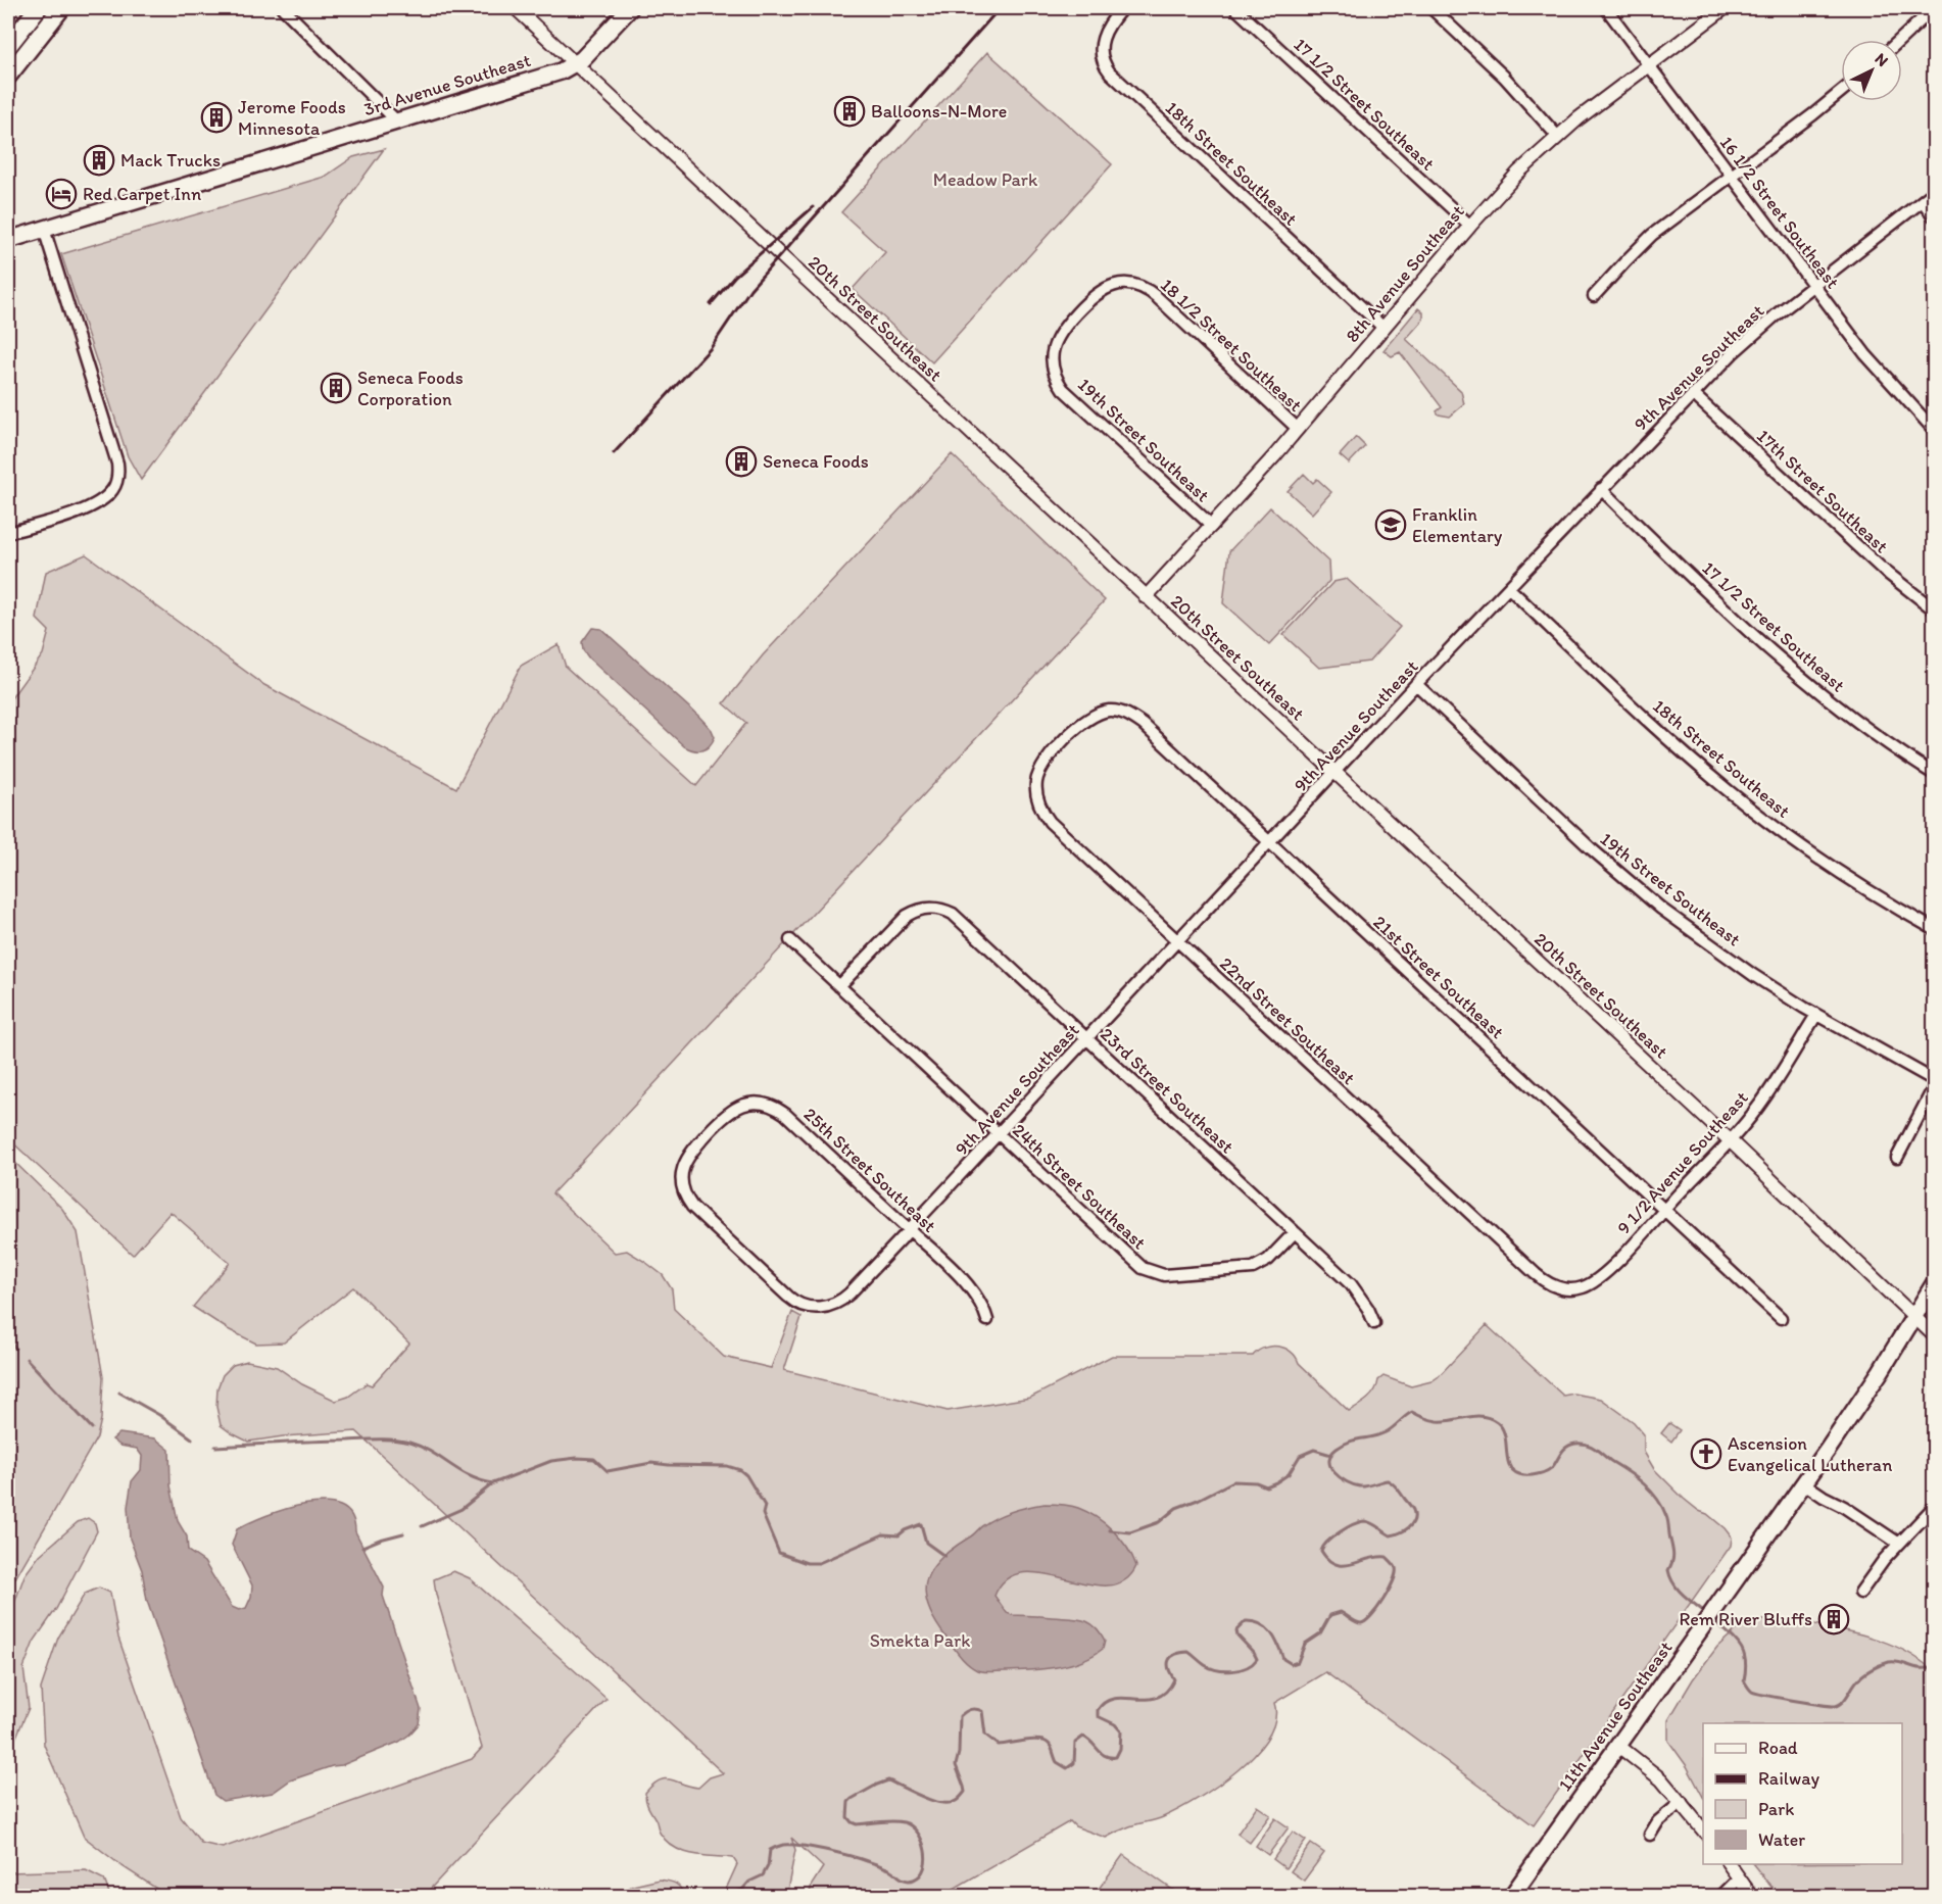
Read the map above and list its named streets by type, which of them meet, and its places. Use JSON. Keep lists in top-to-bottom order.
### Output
{
  "streets": {
    "main road": ["3rd Avenue Southeast", "11th Avenue Southeast"],
    "street": [
      "17 1/2 Street Southeast",
      "18th Street Southeast",
      "16 1/2 Street Southeast",
      "8th Avenue Southeast",
      "20th Street Southeast",
      "18 1/2 Street Southeast",
      "9th Avenue Southeast",
      "19th Street Southeast",
      "17th Street Southeast",
      "21st Street Southeast",
      "22nd Street Southeast",
      "23rd Street Southeast",
      "9 1/2 Avenue Southeast",
      "25th Street Southeast",
      "24th Street Southeast"
    ]
  },
  "crossings": [
    ["3rd Avenue Southeast", "20th Street Southeast"],
    ["17 1/2 Street Southeast", "8th Avenue Southeast"],
    ["17 1/2 Street Southeast", "9th Avenue Southeast"],
    ["18th Street Southeast", "8th Avenue Southeast"],
    ["18th Street Southeast", "9th Avenue Southeast"],
    ["16 1/2 Street Southeast", "8th Avenue Southeast"],
    ["16 1/2 Street Southeast", "9th Avenue Southeast"],
    ["8th Avenue Southeast", "20th Street Southeast"],
    ["8th Avenue Southeast", "18 1/2 Street Southeast"],
    ["8th Avenue Southeast", "19th Street Southeast"],
    ["20th Street Southeast", "9th Avenue Southeast"],
    ["20th Street Southeast", "9 1/2 Avenue Southeast"],
    ["20th Street Southeast", "11th Avenue Southeast"],
    ["18 1/2 Street Southeast", "19th Street Southeast"],
    ["9th Avenue Southeast", "19th Street Southeast"],
    ["9th Avenue Southeast", "17th Street Southeast"],
    ["9th Avenue Southeast", "21st Street Southeast"],
    ["9th Avenue Southeast", "22nd Street Southeast"],
    ["9th Avenue Southeast", "23rd Street Southeast"],
    ["9th Avenue Southeast", "25th Street Southeast"],
    ["9th Avenue Southeast", "24th Street Southeast"],
    ["19th Street Southeast", "9 1/2 Avenue Southeast"],
    ["21st Street Southeast", "22nd Street Southeast"],
    ["21st Street Southeast", "9 1/2 Avenue Southeast"],
    ["22nd Street Southeast", "9 1/2 Avenue Southeast"],
    ["23rd Street Southeast", "24th Street Southeast"]
  ],
  "parks": ["Meadow Park", "Smekta Park"],
  "places": {
    "building": [
      "Balloons-N-More",
      "Jerome Foods Minnesota",
      "Mack Trucks",
      "Seneca Foods Corporation",
      "Seneca Foods",
      "Rem River Bluffs"
    ],
    "hotel": ["Red Carpet Inn"],
    "school or university": ["Franklin Elementary"],
    "church": ["Ascension Evangelical Lutheran"]
  },
  "legend": [
    "Road",
    "Railway",
    "Park",
    "Water"
  ],
  "north": "top right"
}
